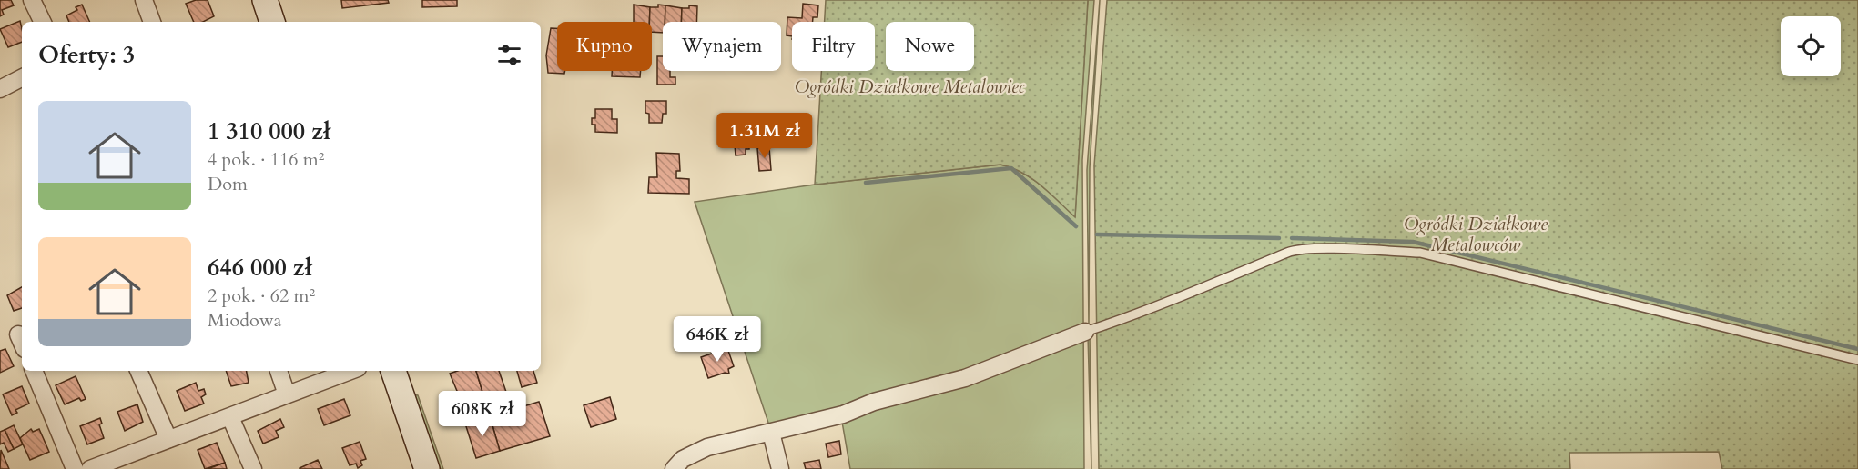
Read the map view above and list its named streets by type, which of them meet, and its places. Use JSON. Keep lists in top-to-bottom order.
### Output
{
  "parks": ["Ogródki Działkowe Metalowiec", "Ogródki Działkowe Metalowców"],
  "page": {
    "chip": [
      "Kupno",
      "Wynajem",
      "Filtry",
      "Nowe"
    ],
    "heading": "Oferty: 3",
    "list": [
      {
        "name": "1 310 000 zł",
        "note": "4 pok. · 116 m² · Dom"
      },
      {
        "name": "646 000 zł",
        "note": "2 pok. · 62 m² · Miodowa"
      }
    ],
    "price": ["1.31M zł", "646K zł", "608K zł"]
  }
}
